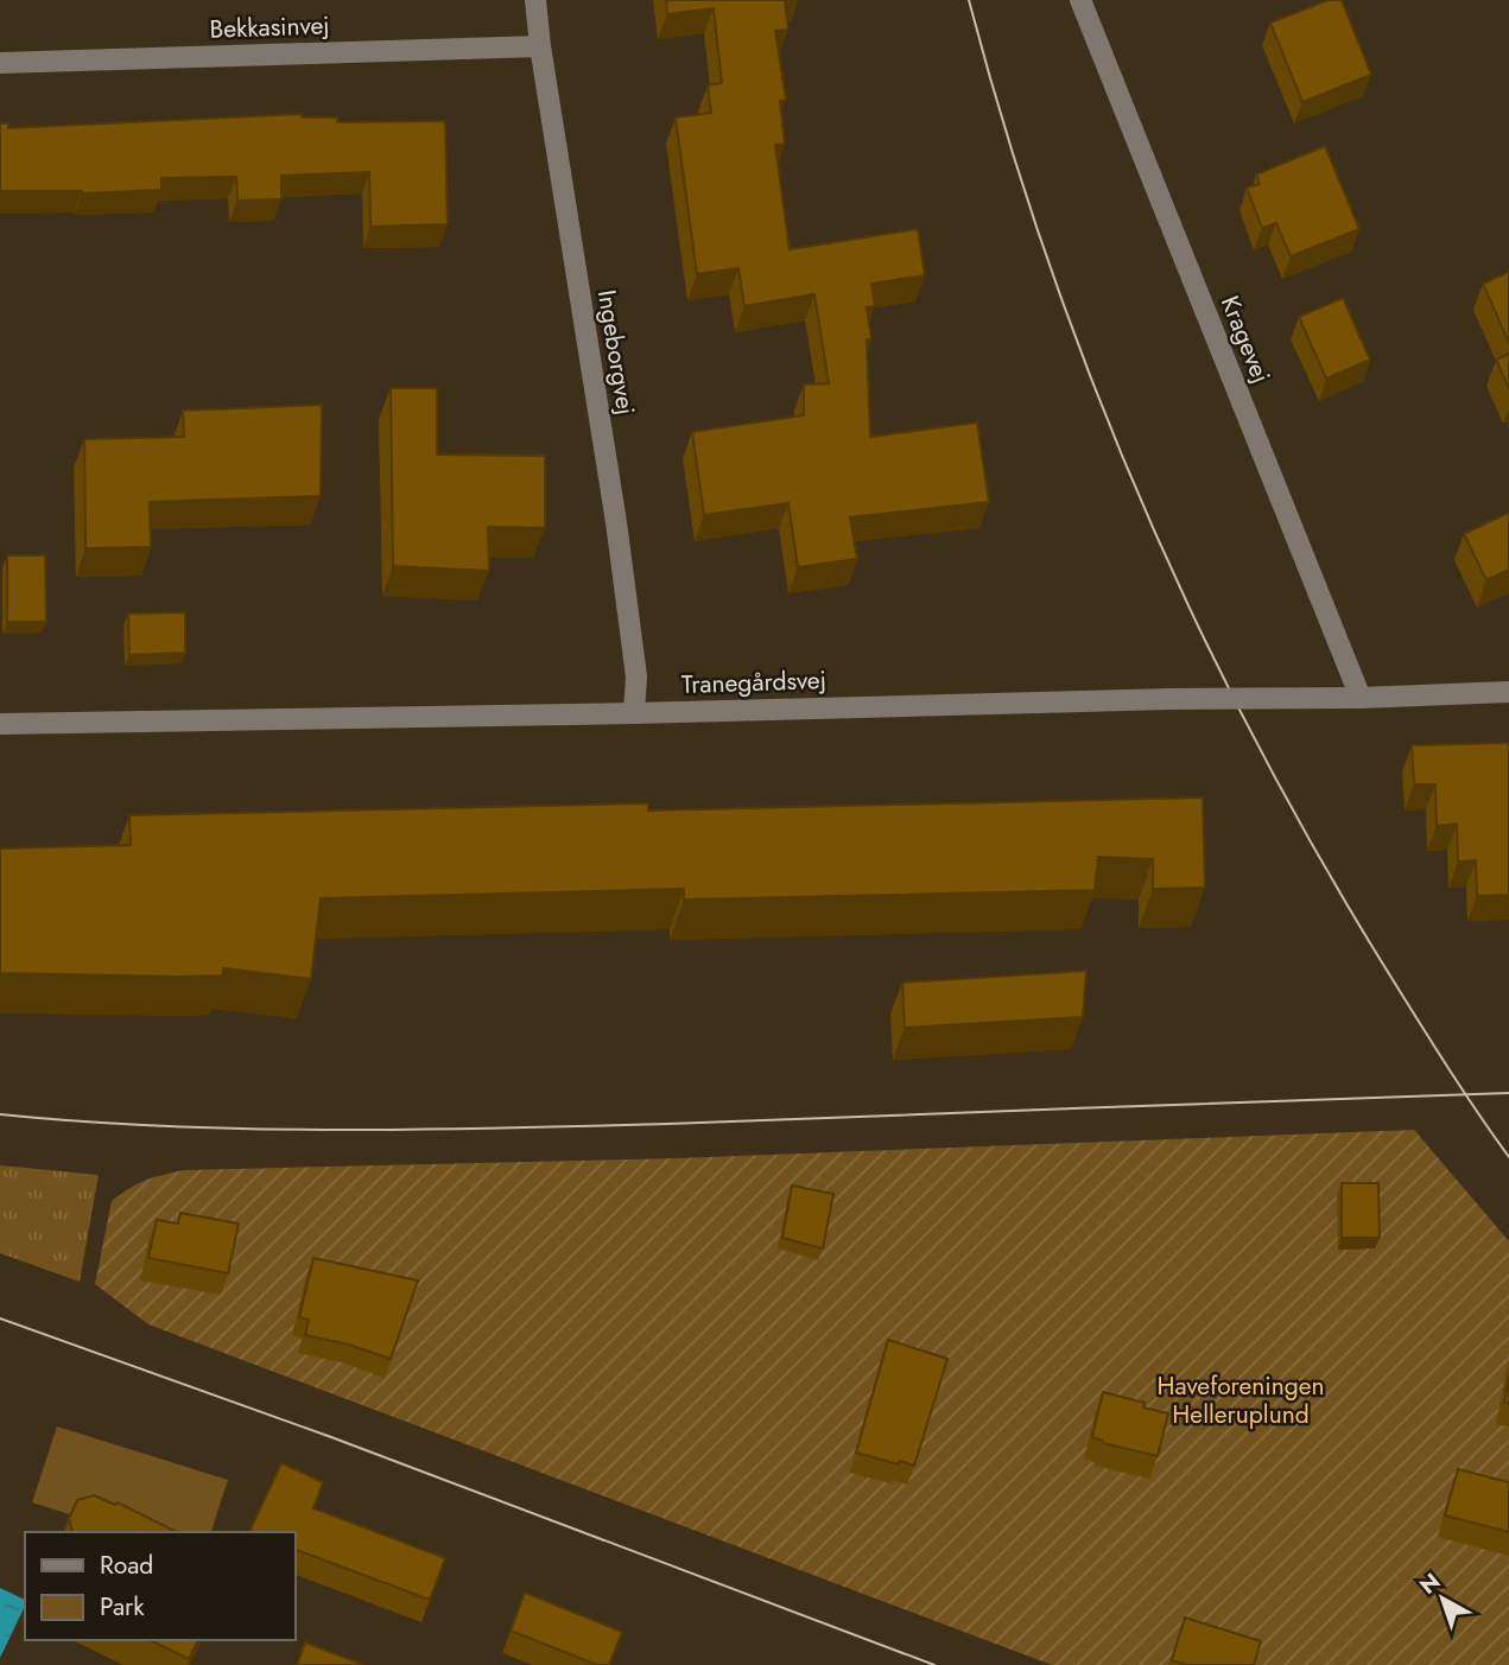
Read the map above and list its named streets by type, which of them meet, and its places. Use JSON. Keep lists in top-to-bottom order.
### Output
{
  "streets": {
    "street": [
      "Bekkasinvej",
      "Kragevej",
      "Ingeborgvej",
      "Tranegårdsvej"
    ]
  },
  "crossings": [
    ["Bekkasinvej", "Ingeborgvej"],
    ["Kragevej", "Tranegårdsvej"],
    ["Ingeborgvej", "Tranegårdsvej"]
  ],
  "parks": ["Haveforeningen Helleruplund"],
  "legend": ["Road", "Park"],
  "north": "top left"
}
